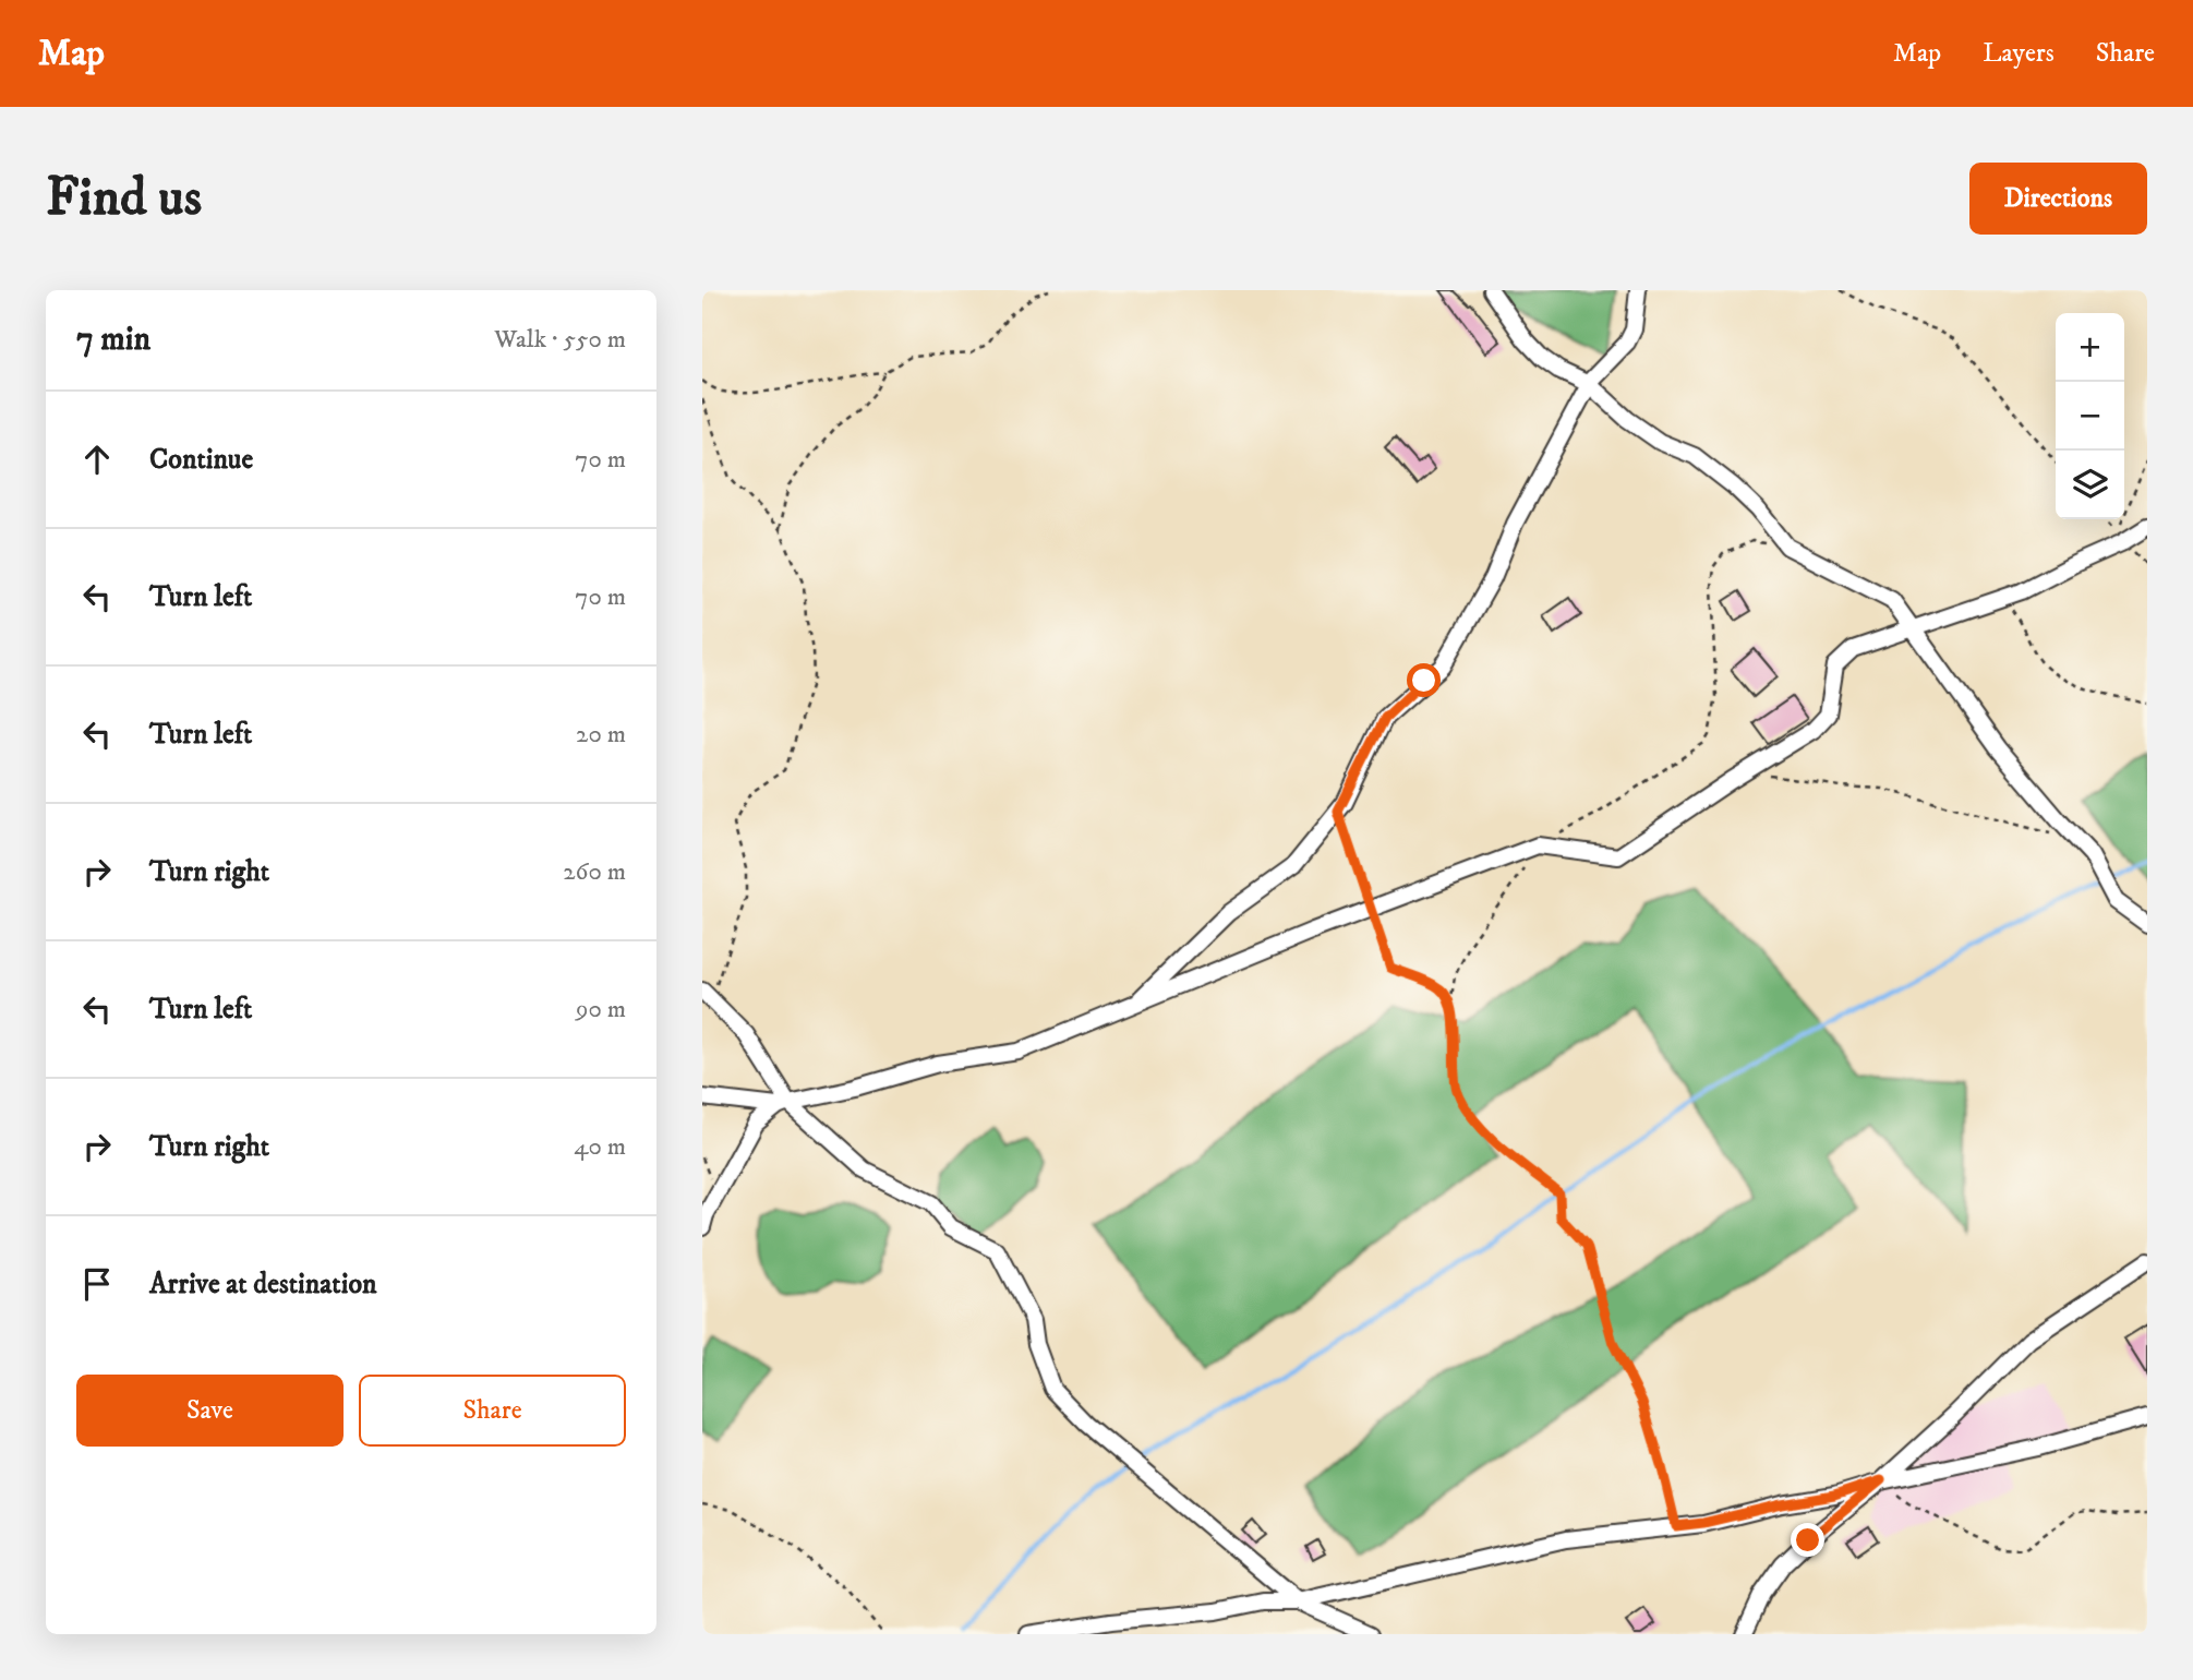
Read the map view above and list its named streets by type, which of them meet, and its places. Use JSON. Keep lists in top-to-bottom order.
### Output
{
  "page": {
    "header": "Map",
    "nav": ["Map", "Layers", "Share"],
    "buttons": [
      "Directions",
      ["Save", "Share"]
    ],
    "title": "Find us",
    "heading": ["7 min", "Walk · 550 m"],
    "map_buttons": ["+", "−"],
    "list": [
      ["Continue", "70 m"],
      ["Turn left", "70 m"],
      ["Turn left", "20 m"],
      ["Turn right", "260 m"],
      ["Turn left", "90 m"],
      ["Turn right", "40 m"],
      "Arrive at destination"
    ]
  }
}
